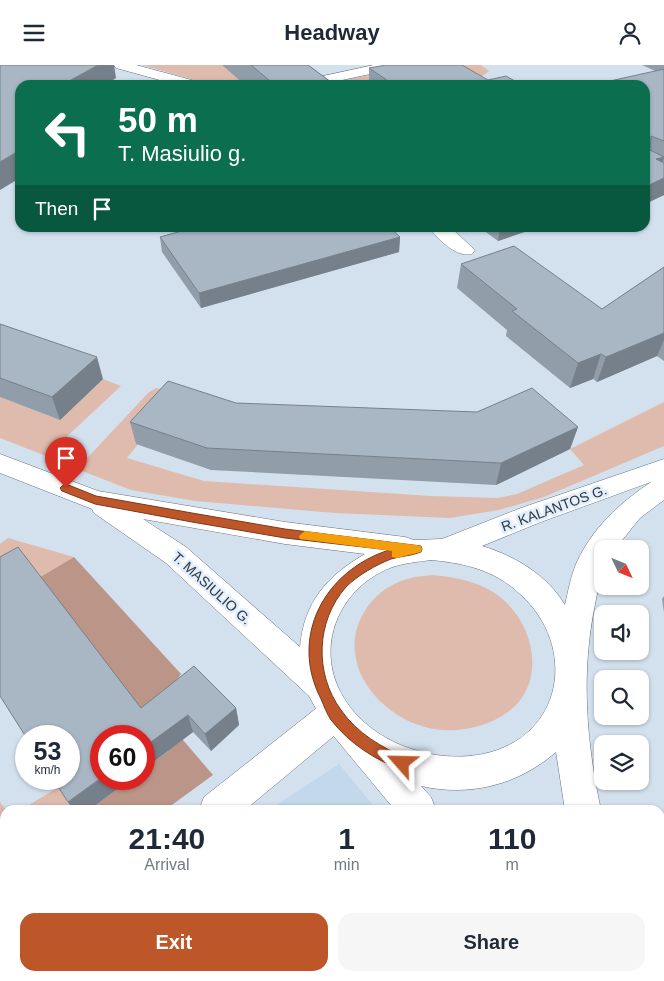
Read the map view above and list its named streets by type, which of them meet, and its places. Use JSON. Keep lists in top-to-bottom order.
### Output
{
  "streets": {
    "main road": ["R. KALANTOS G.", "T. MASIULIO G."]
  },
  "crossings": [
    ["R. KALANTOS G.", "T. MASIULIO G."]
  ],
  "north": "bottom right",
  "page": {
    "header": "Headway",
    "turn": ["50 m", "T. Masiulio g."],
    "then": "Then",
    "speed": "53 km/h",
    "limit": "60",
    "eta": [
      "21:40",
      "Arrival",
      "1",
      "min",
      "110",
      "m"
    ],
    "buttons": ["Exit", "Share"]
  }
}
